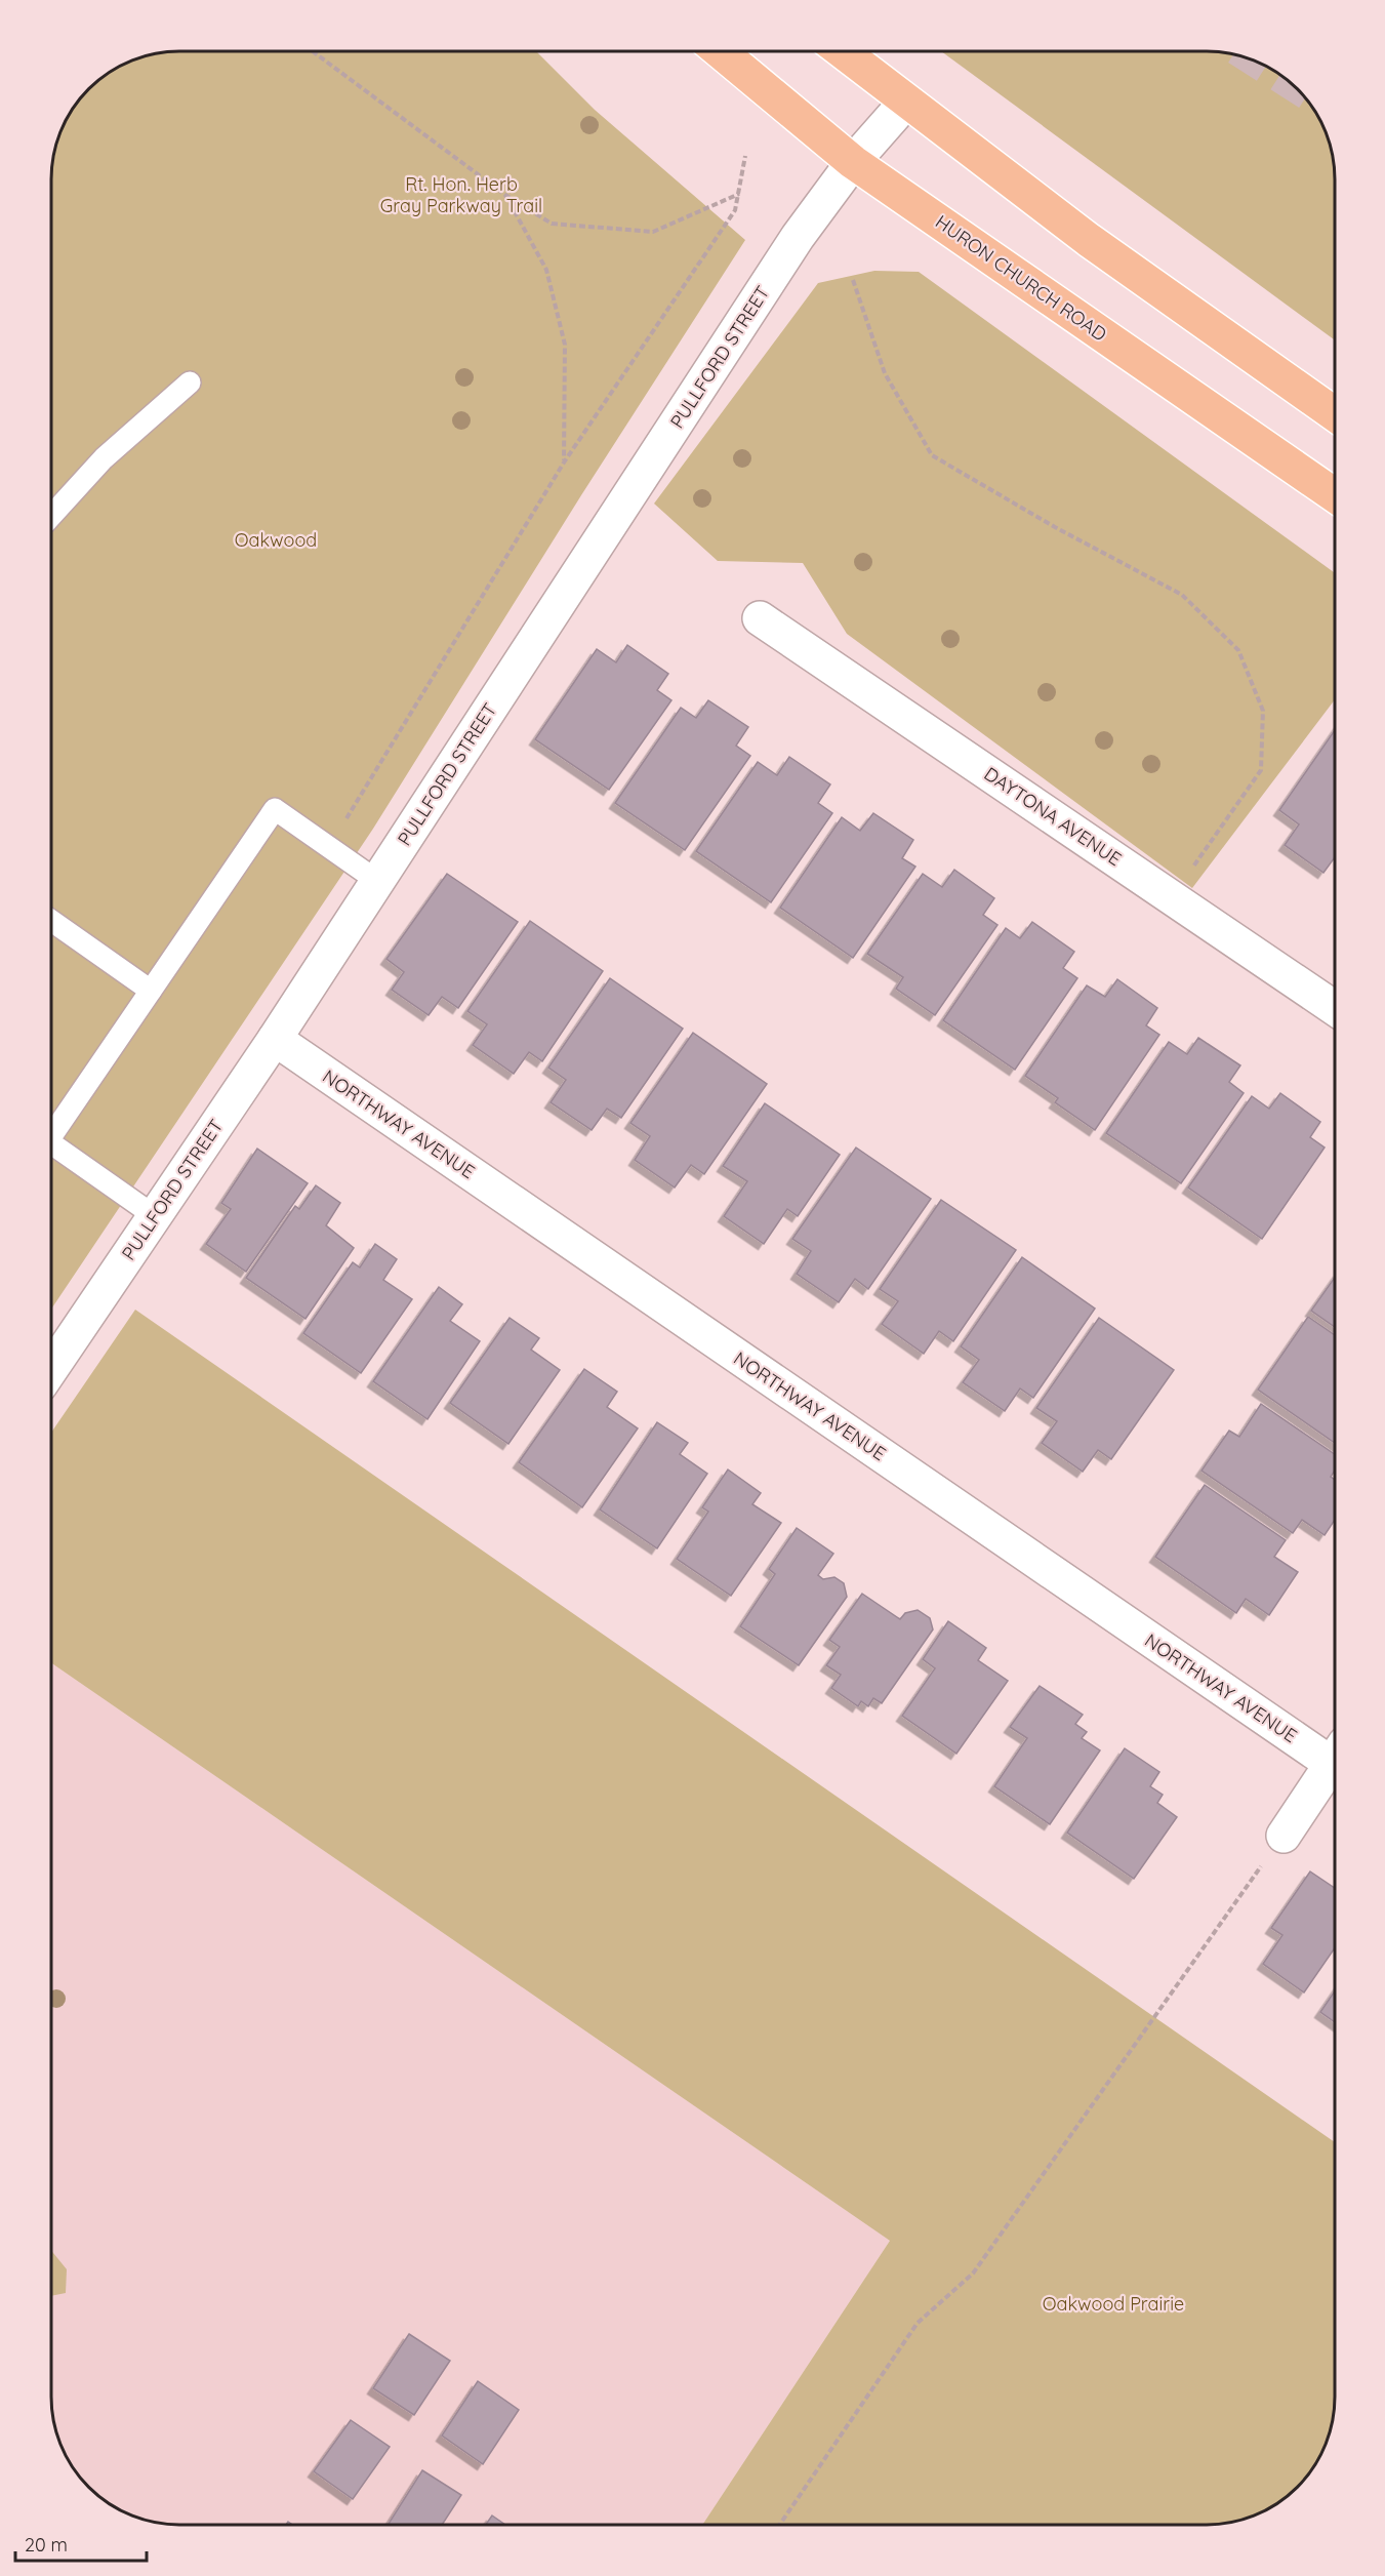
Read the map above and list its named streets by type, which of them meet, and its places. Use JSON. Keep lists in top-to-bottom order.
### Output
{
  "streets": {
    "main road": ["HURON CHURCH ROAD"],
    "street": ["PULLFORD STREET", "DAYTONA AVENUE", "NORTHWAY AVENUE"]
  },
  "crossings": [
    ["HURON CHURCH ROAD", "PULLFORD STREET"],
    ["PULLFORD STREET", "NORTHWAY AVENUE"]
  ],
  "parks": ["Rt. Hon. Herb Gray Parkway Trail", "Oakwood", "Oakwood Prairie"],
  "scale_bar": "20 m"
}
